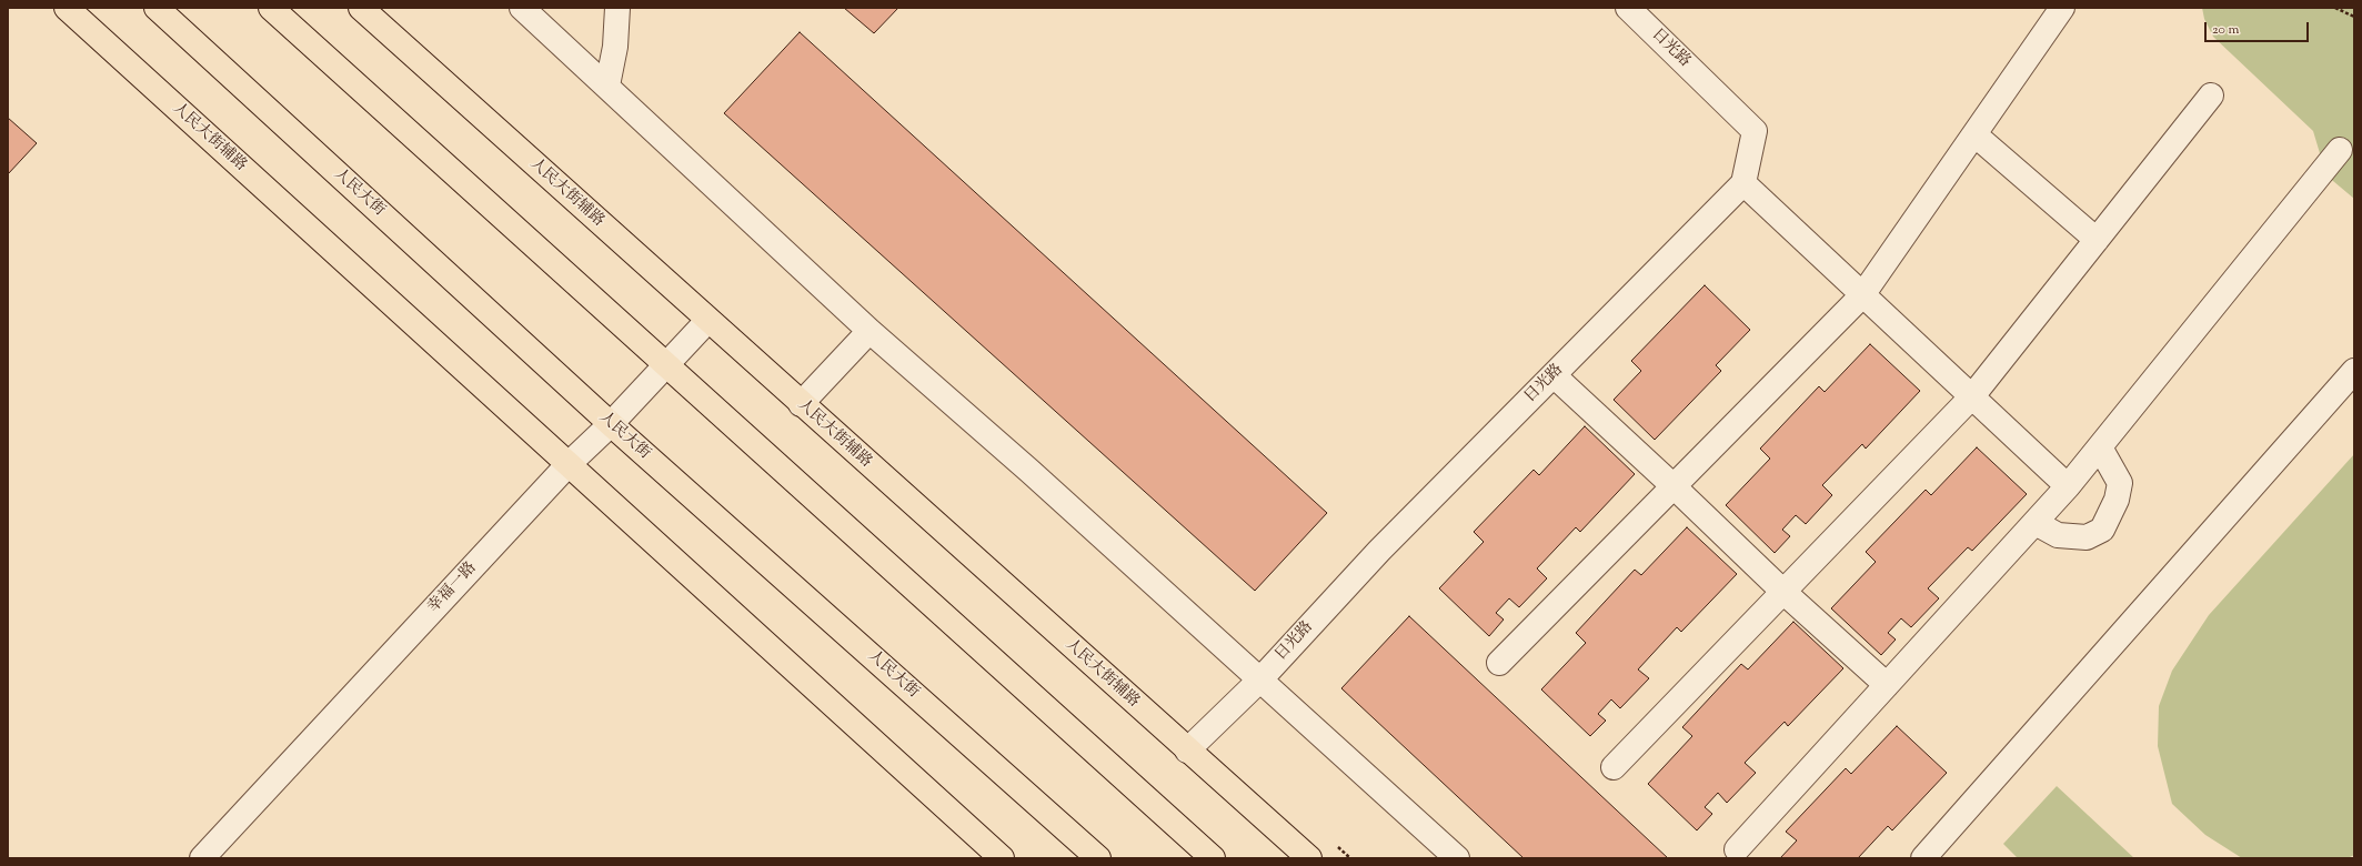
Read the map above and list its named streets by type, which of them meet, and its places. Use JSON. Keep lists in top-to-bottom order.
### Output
{
  "streets": {
    "main road": ["人民大街辅路", "人民大街"],
    "street": ["日光路", "幸福一路"]
  },
  "crossings": [
    ["日光路", "人民大街辅路"],
    ["人民大街辅路", "幸福一路"],
    ["人民大街", "幸福一路"]
  ],
  "scale_bar": "20 m"
}
